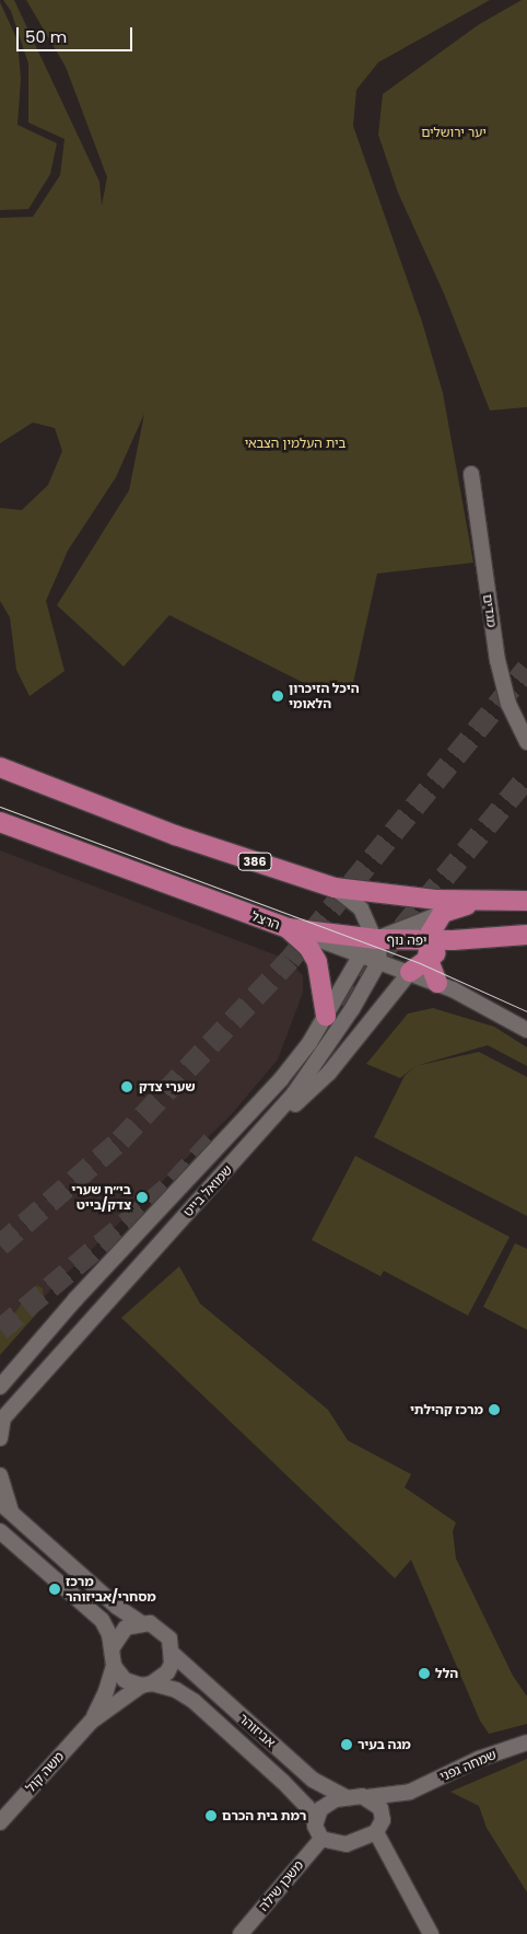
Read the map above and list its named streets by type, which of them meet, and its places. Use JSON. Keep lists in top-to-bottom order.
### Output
{
  "streets": {
    "main road": ["386", "הרצל", "יפה נוף"],
    "street": [
      "מגדים",
      "שמואל בייט",
      "אביזוהר",
      "שמחה גפני",
      "משה קול",
      "משכן שילה"
    ]
  },
  "crossings": [
    ["הרצל", "יפה נוף"],
    ["הרצל", "שמואל בייט"],
    ["יפה נוף", "שמואל בייט"],
    ["אביזוהר", "שמחה גפני"],
    ["אביזוהר", "משה קול"],
    ["אביזוהר", "משכן שילה"],
    ["שמחה גפני", "משכן שילה"]
  ],
  "parks": ["יער ירושלים", "בית העלמין הצבאי"],
  "places": [
    "היכל הזיכרון הלאומי",
    "שערי צדק",
    "בי״ח שערי צדק/בייט",
    "מרכז קהילתי",
    "מרכז מסחרי/אביזוהר",
    "הלל",
    "מגה בעיר",
    "רמת בית הכרם"
  ],
  "scale_bar": "50 m"
}
